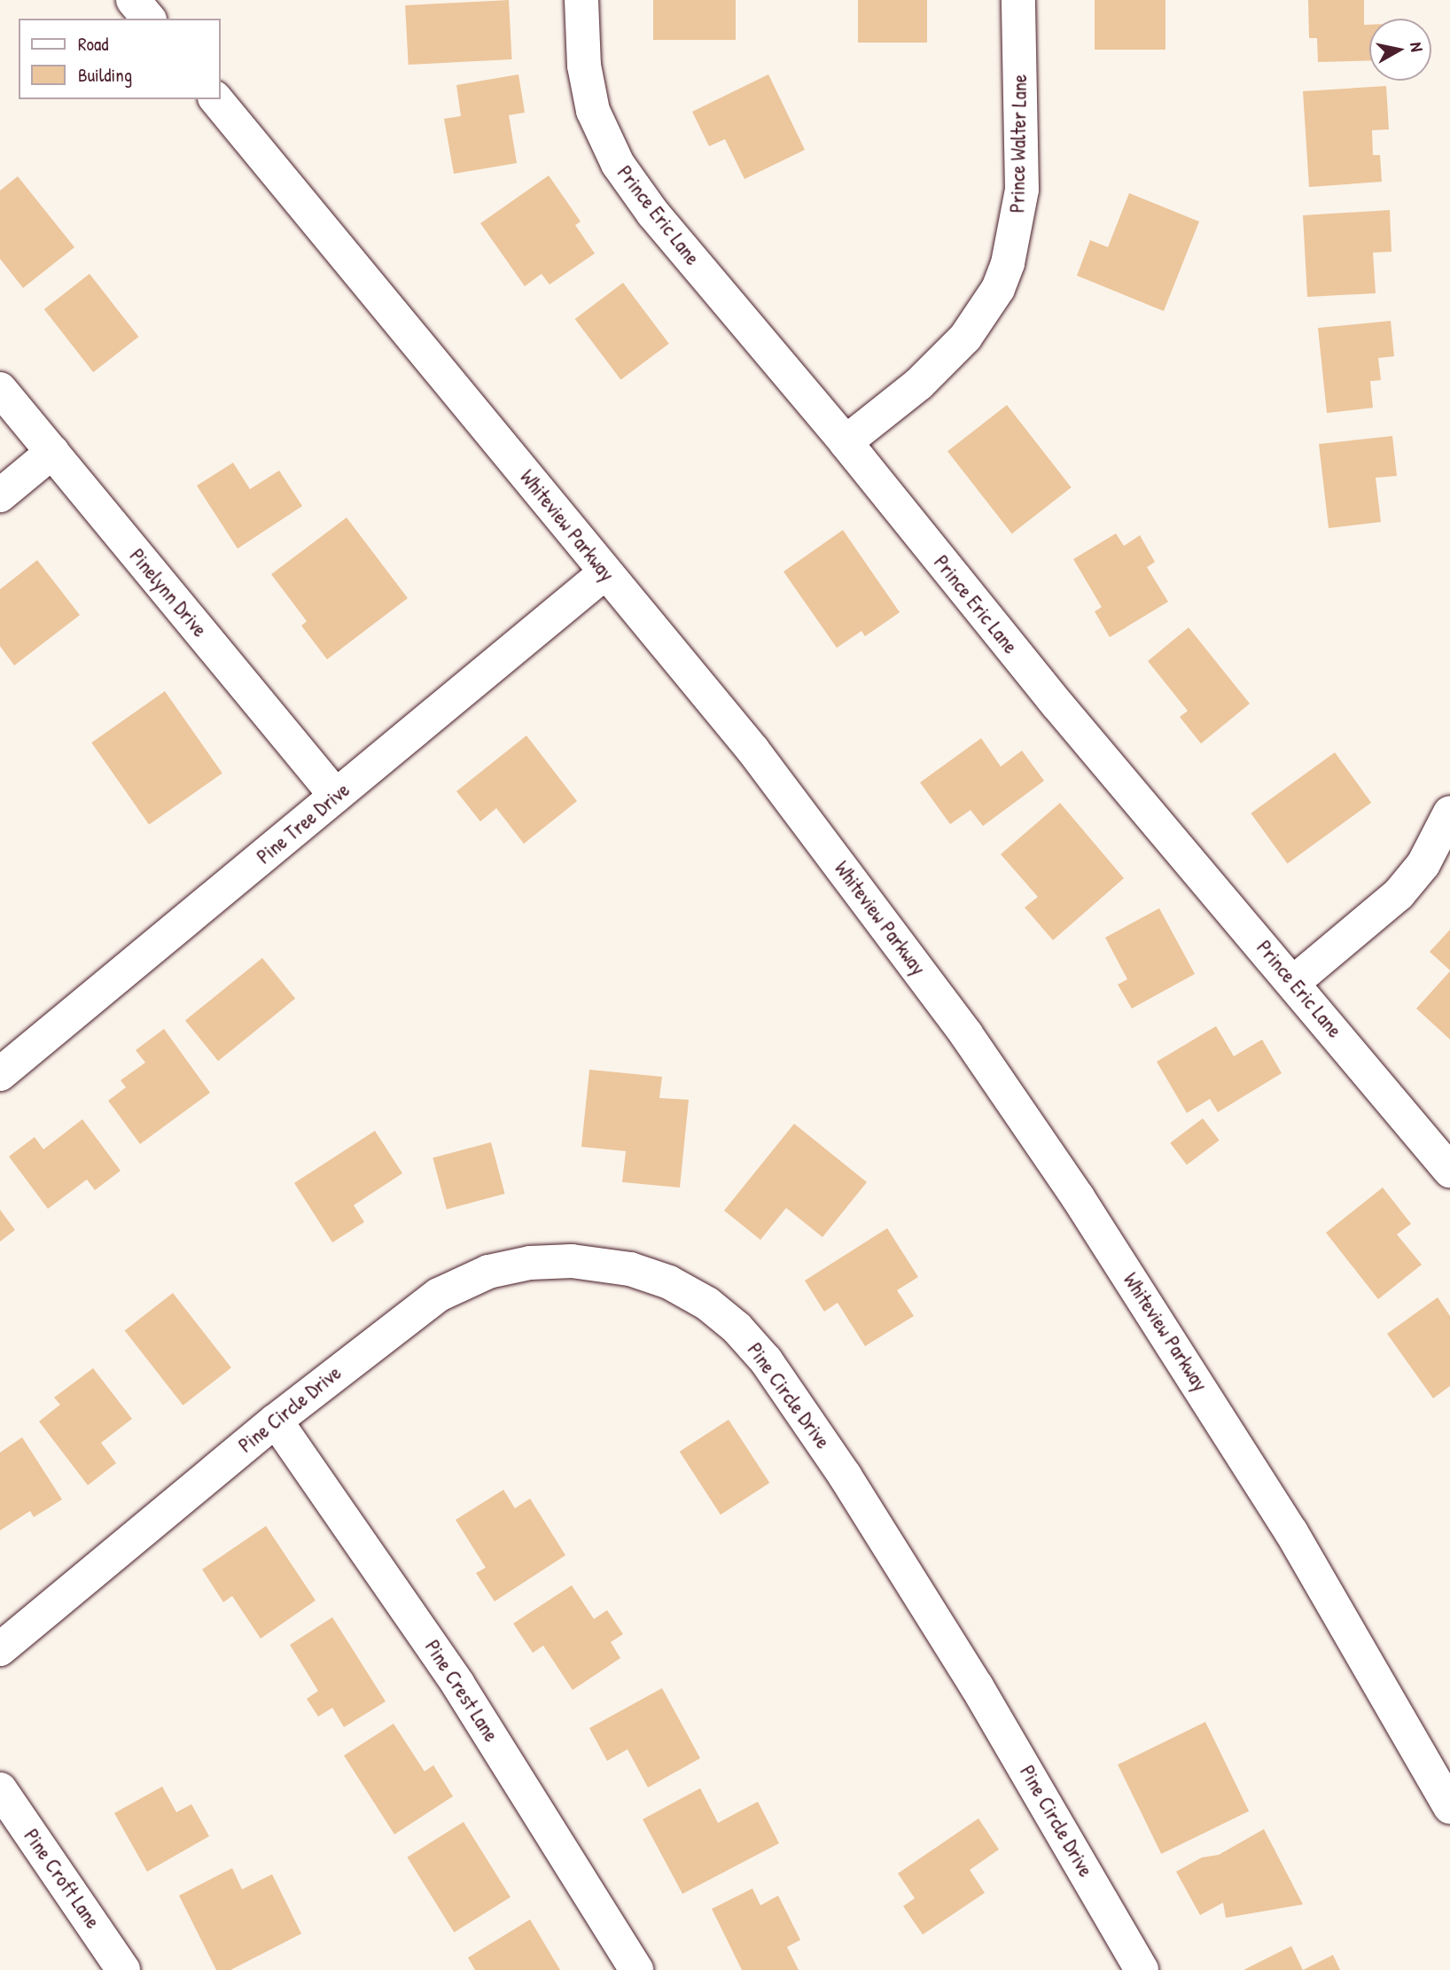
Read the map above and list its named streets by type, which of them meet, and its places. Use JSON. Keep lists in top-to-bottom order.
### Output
{
  "streets": {
    "street": [
      "Prince Walter Lane",
      "Prince Eric Lane",
      "Whiteview Parkway",
      "Pinelynn Drive",
      "Pine Tree Drive",
      "Pine Circle Drive",
      "Pine Crest Lane",
      "Pine Croft Lane"
    ]
  },
  "crossings": [
    ["Prince Walter Lane", "Prince Eric Lane"],
    ["Whiteview Parkway", "Pine Tree Drive"],
    ["Pinelynn Drive", "Pine Tree Drive"],
    ["Pine Circle Drive", "Pine Crest Lane"]
  ],
  "legend": ["Road", "Building"],
  "north": "right"
}
